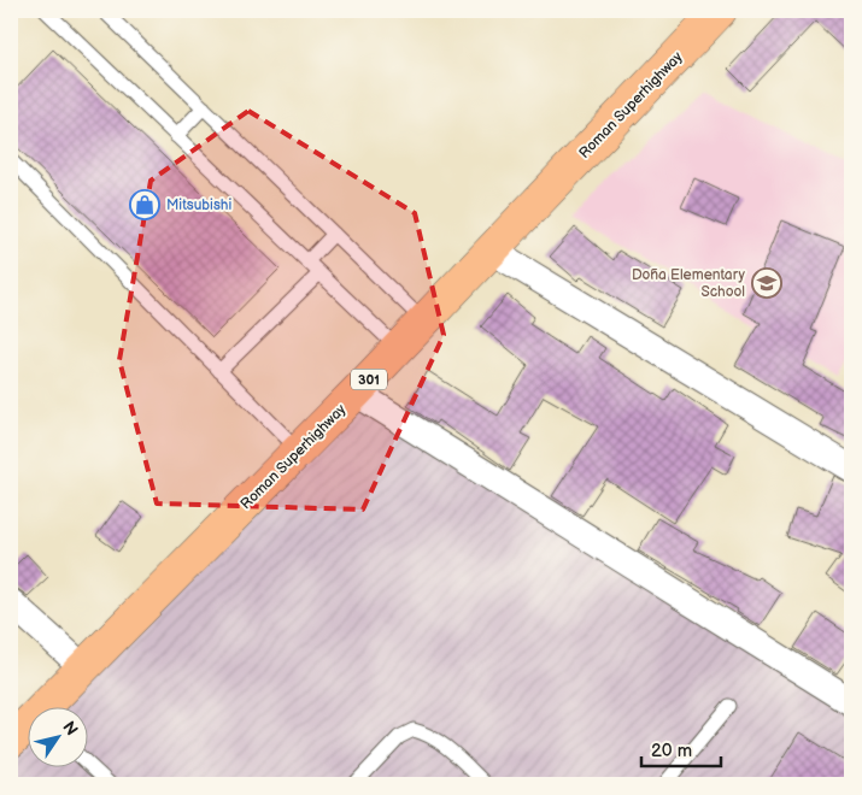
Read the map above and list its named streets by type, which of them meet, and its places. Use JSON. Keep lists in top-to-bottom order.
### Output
{
  "streets": {
    "main road": ["Roman Superhighway", "301"]
  },
  "places": {
    "shop": ["Mitsubishi"],
    "school or university": ["Doña Elementary School"]
  },
  "scale_bar": "20 m",
  "north": "top right"
}
